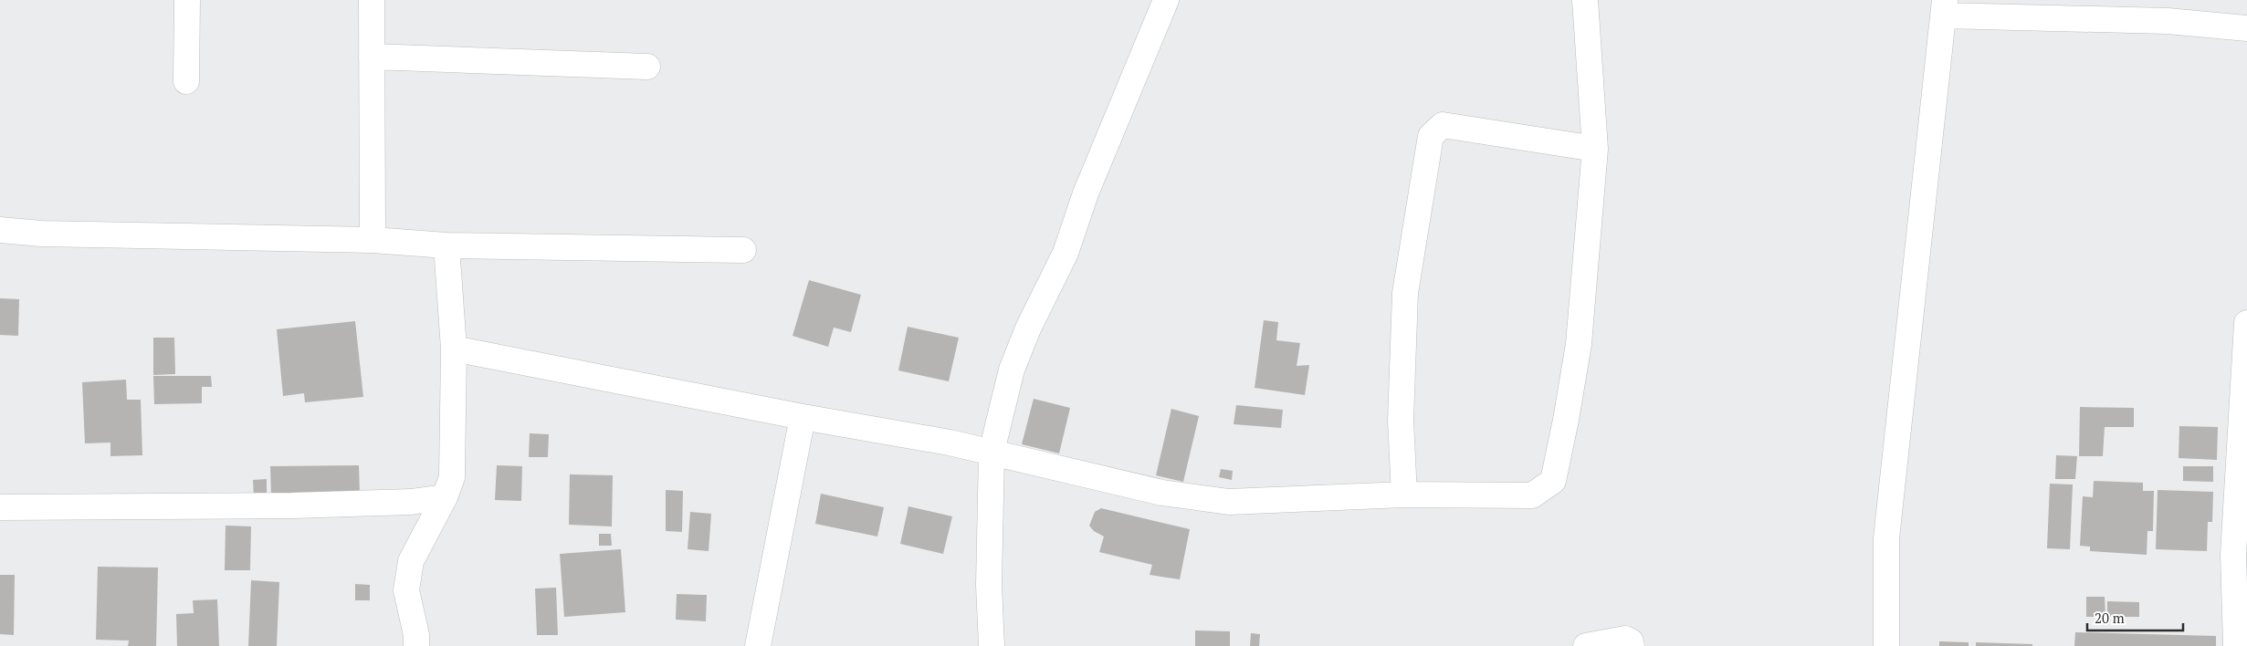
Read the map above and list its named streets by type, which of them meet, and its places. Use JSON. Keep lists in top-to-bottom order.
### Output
{
  "scale_bar": "20 m"
}
